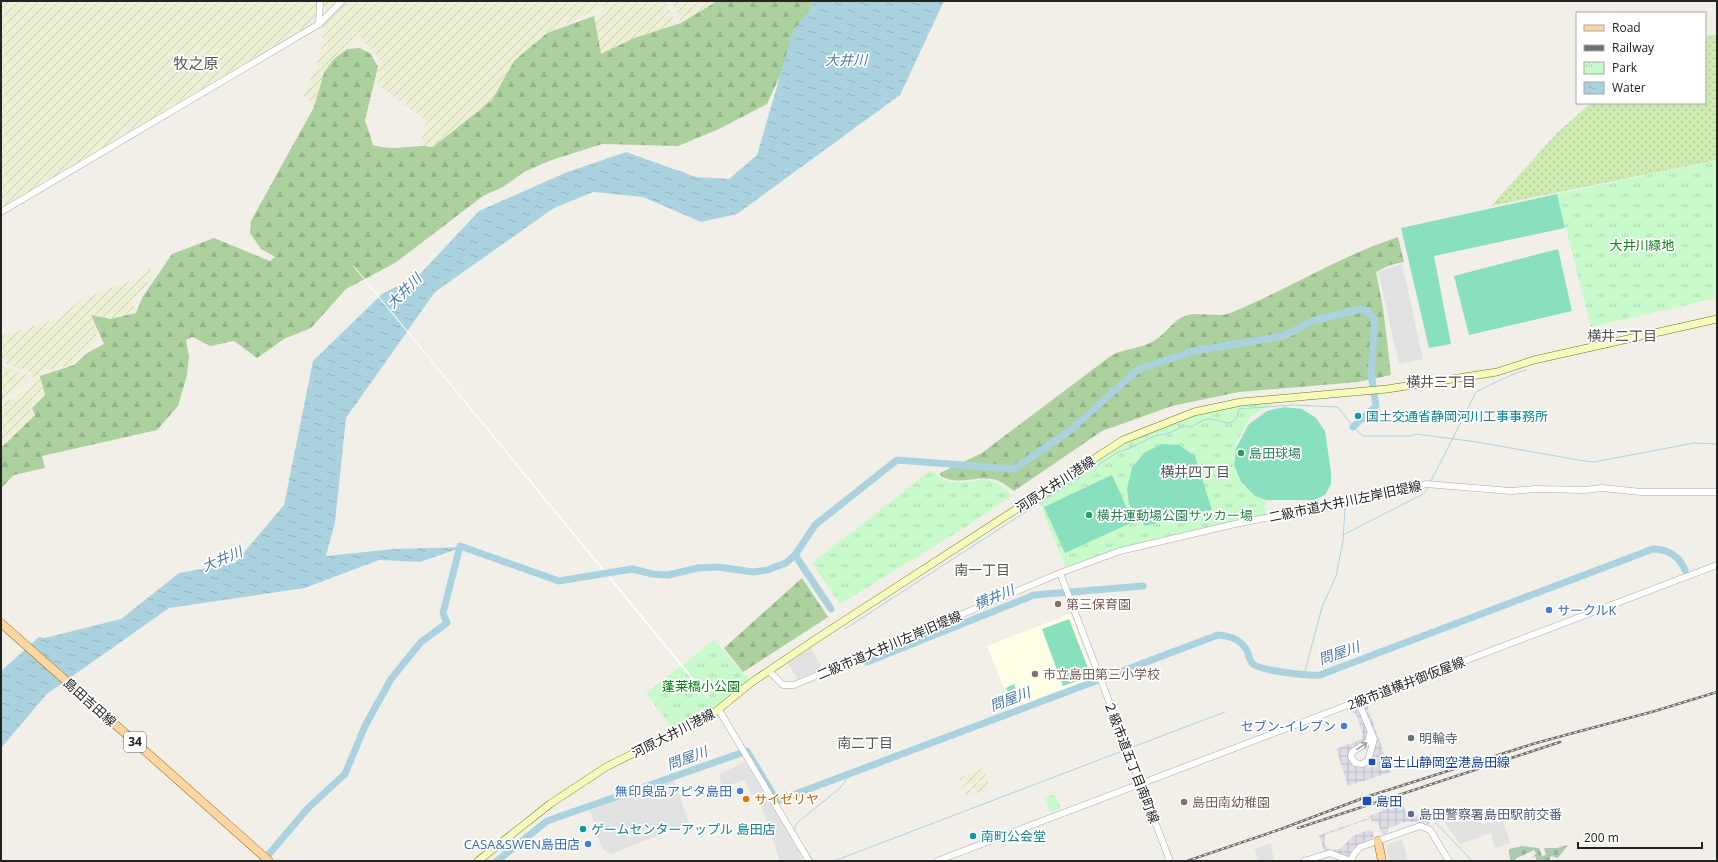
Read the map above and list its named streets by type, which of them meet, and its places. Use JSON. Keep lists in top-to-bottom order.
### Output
{
  "streets": {
    "main road": ["河原大井川港線", "島田吉田線", "34"],
    "street": ["二級市道大井川左岸旧堤線", "2級市道横井御仮屋線", "２級市道五丁目南町線"]
  },
  "crossings": [
    ["河原大井川港線", "二級市道大井川左岸旧堤線"],
    ["二級市道大井川左岸旧堤線", "２級市道五丁目南町線"],
    ["2級市道横井御仮屋線", "２級市道五丁目南町線"]
  ],
  "districts": [
    "牧之原",
    "横井二丁目",
    "横井三丁目",
    "横井四丁目",
    "南一丁目",
    "南二丁目"
  ],
  "water": ["大井川", "横井川", "問屋川"],
  "parks": ["大井川緑地", "蓬莱橋小公園"],
  "places": {
    "other": [
      "国土交通省静岡河川工事事務所",
      "島田球場",
      "横井運動場公園サッカー場",
      "第三保育園",
      "サークルK",
      "市立島田第三小学校",
      "セブン-イレブン",
      "明輪寺",
      "無印良品アピタ島田",
      "サイゼリヤ",
      "島田南幼稚園",
      "島田警察署島田駅前交番",
      "ゲームセンターアップル 島田店",
      "南町公会堂",
      "CASA&SWEN島田店"
    ],
    "transit": ["富士山静岡空港島田線", "島田"]
  },
  "legend": [
    "Road",
    "Railway",
    "Park",
    "Water"
  ],
  "scale_bar": "200 m"
}
